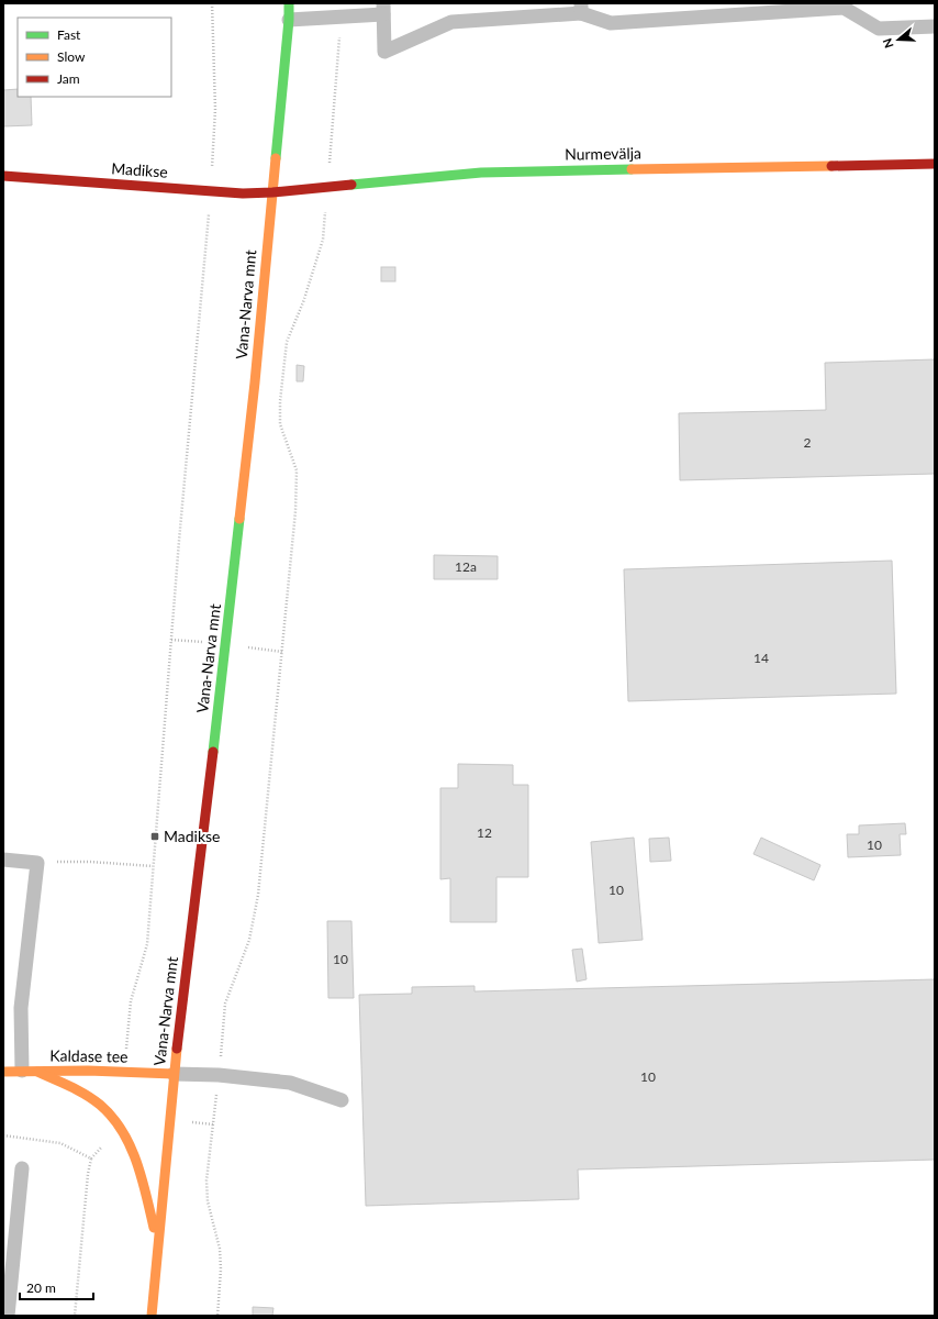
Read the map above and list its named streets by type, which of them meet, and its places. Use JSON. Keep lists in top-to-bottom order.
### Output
{
  "streets": {
    "street": [
      "Nurmevälja",
      "Madikse",
      "Vana-Narva mnt",
      "Kaldase tee"
    ]
  },
  "crossings": [
    ["Nurmevälja", "Madikse"],
    ["Nurmevälja", "Vana-Narva mnt"],
    ["Madikse", "Vana-Narva mnt"],
    ["Vana-Narva mnt", "Kaldase tee"]
  ],
  "places": {
    "transit": ["Madikse"]
  },
  "house_numbers": [
    "2",
    "12a",
    "14",
    "12",
    "10",
    "10",
    "10",
    "10"
  ],
  "legend": ["Fast", "Slow", "Jam"],
  "scale_bar": "20 m",
  "north": "left"
}
